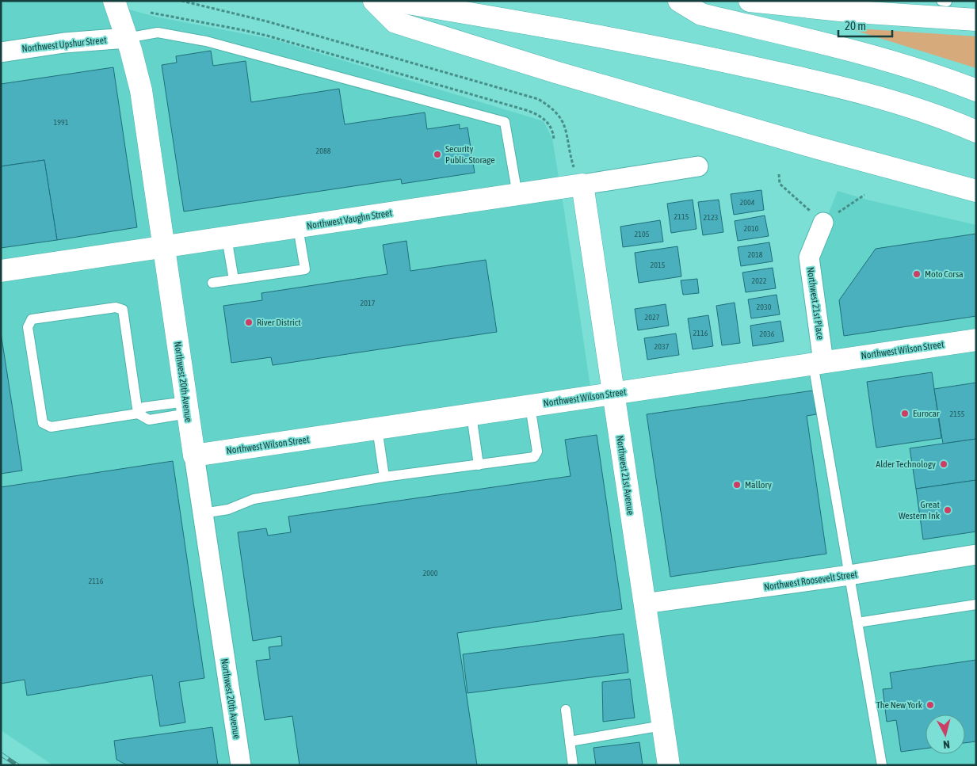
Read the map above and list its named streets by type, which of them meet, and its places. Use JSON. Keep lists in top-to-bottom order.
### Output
{
  "streets": {
    "main road": [
      "Northwest Vaughn Street",
      "Northwest Wilson Street",
      "Northwest 20th Avenue",
      "Northwest 21st Avenue"
    ],
    "street": ["Northwest Upshur Street", "Northwest 21st Place", "Northwest Roosevelt Street"]
  },
  "crossings": [
    ["Northwest Upshur Street", "Northwest 20th Avenue"],
    ["Northwest Vaughn Street", "Northwest 20th Avenue"],
    ["Northwest Vaughn Street", "Northwest 21st Avenue"],
    ["Northwest 21st Place", "Northwest Wilson Street"],
    ["Northwest Wilson Street", "Northwest 20th Avenue"],
    ["Northwest Wilson Street", "Northwest 21st Avenue"],
    ["Northwest 21st Avenue", "Northwest Roosevelt Street"]
  ],
  "places": [
    "Security Public Storage",
    "Moto Corsa",
    "River District",
    "Eurocar",
    "Alder Technology",
    "Mallory",
    "Great Western Ink",
    "The New York"
  ],
  "house_numbers": [
    "1991",
    "2088",
    "2004",
    "2115",
    "2123",
    "2010",
    "2105",
    "2018",
    "2015",
    "2022",
    "2017",
    "2030",
    "2027",
    "2116",
    "2036",
    "2037",
    "2155",
    "2000",
    "2116"
  ],
  "scale_bar": "20 m",
  "north": "bottom"
}
